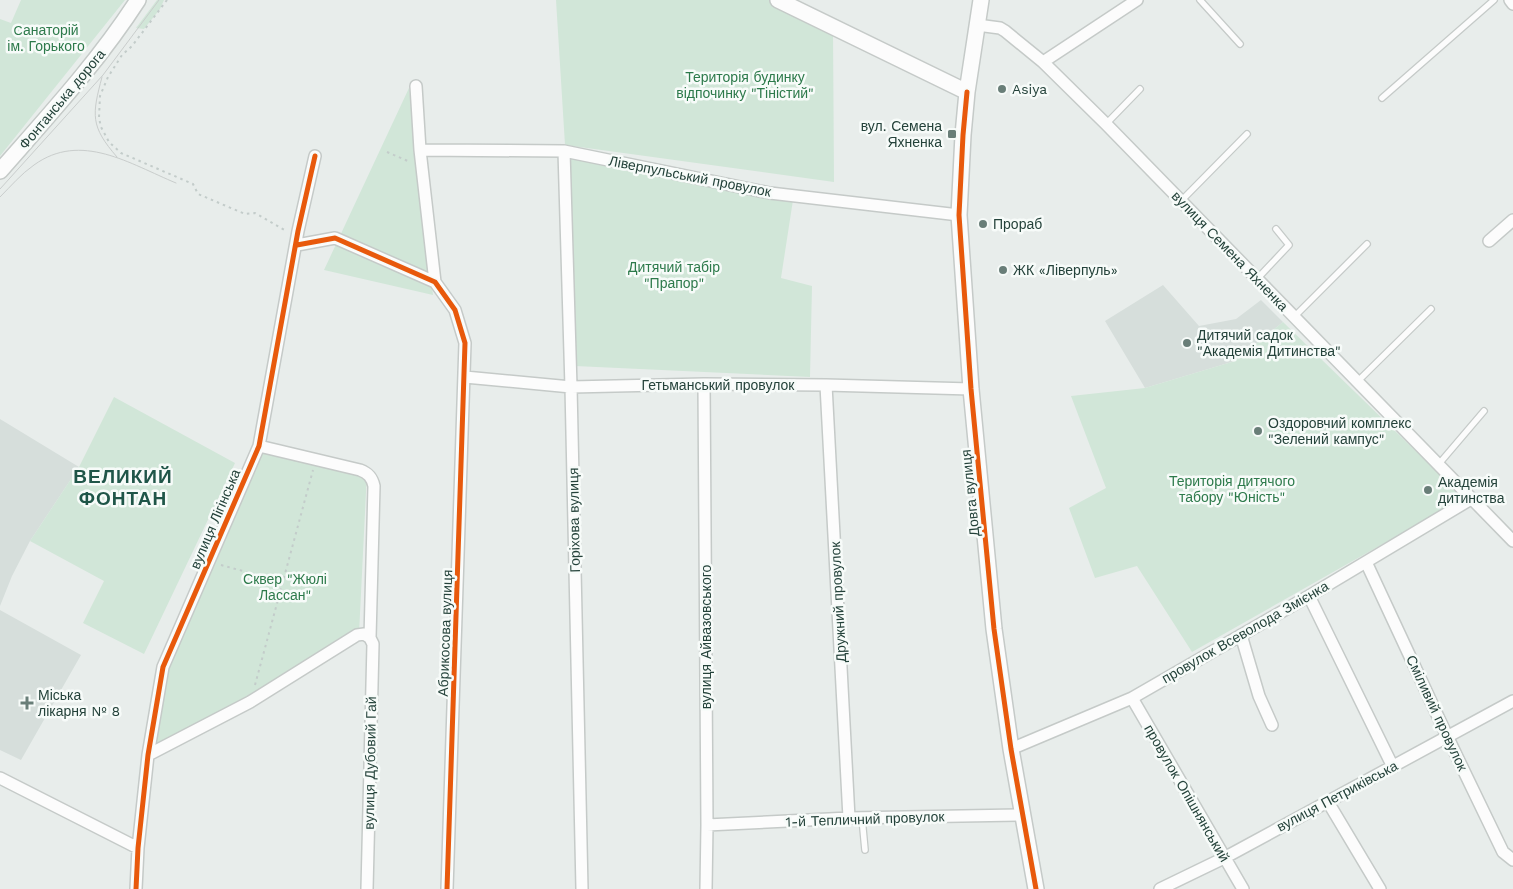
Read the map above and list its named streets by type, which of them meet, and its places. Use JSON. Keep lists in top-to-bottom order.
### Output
{
  "streets": {
    "street": [
      "Фонтанська дорога",
      "Ліверпульський провулок",
      "вулиця Семена Яхненка",
      "Гетьманський провулок",
      "Довга вулиця",
      "вулиця Лігінська",
      "Горіхова вулиця",
      "Дружний провулок",
      "провулок Всеволода Змієнка",
      "Абрикосова вулиця",
      "вулиця Айвазовського",
      "Сміливий провулок",
      "вулиця Дубовий Гай",
      "провулок Опішнянський",
      "вулиця Петриківська",
      "1-й Тепличний провулок"
    ]
  },
  "crossings": [
    ["Ліверпульський провулок", "Довга вулиця"],
    ["Ліверпульський провулок", "Горіхова вулиця"],
    ["вулиця Семена Яхненка", "Довга вулиця"],
    ["вулиця Семена Яхненка", "провулок Всеволода Змієнка"],
    ["Гетьманський провулок", "Довга вулиця"],
    ["Гетьманський провулок", "Горіхова вулиця"],
    ["Гетьманський провулок", "Дружний провулок"],
    ["Гетьманський провулок", "Абрикосова вулиця"],
    ["Гетьманський провулок", "вулиця Айвазовського"],
    ["Довга вулиця", "провулок Всеволода Змієнка"],
    ["Довга вулиця", "1-й Тепличний провулок"],
    ["вулиця Лігінська", "вулиця Дубовий Гай"],
    ["Дружний провулок", "1-й Тепличний провулок"],
    ["провулок Всеволода Змієнка", "Сміливий провулок"],
    ["провулок Всеволода Змієнка", "провулок Опішнянський"],
    ["вулиця Айвазовського", "1-й Тепличний провулок"],
    ["Сміливий провулок", "вулиця Петриківська"],
    ["провулок Опішнянський", "вулиця Петриківська"]
  ],
  "districts": ["ВЕЛИКИЙ ФОНТАН"],
  "parks": [
    "Cанаторій ім. Горького",
    "Територія будинку відпочинку \"Тіністий\"",
    "Дитячий табір \"Прапор\"",
    "Територія дитячого табору \"Юність\"",
    "Сквер \"Жюлі Лассан\""
  ],
  "places": {
    "other": [
      "Asiya",
      "Прораб",
      "ЖК «Ліверпуль»",
      "Дитячий садок \"Академія Дитинства\"",
      "Оздоровчий комплекс \"Зелений кампус\"",
      "Академія дитинства"
    ],
    "transit": ["вул. Семена Яхненка"],
    "health": ["Міська лікарня № 8"]
  }
}
